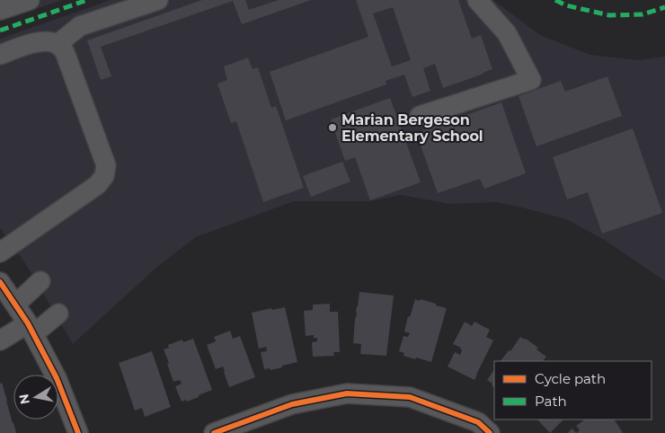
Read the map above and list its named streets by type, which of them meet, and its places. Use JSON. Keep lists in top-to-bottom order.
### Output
{
  "places": ["Marian Bergeson Elementary School"],
  "legend": ["Cycle path", "Path"],
  "north": "left"
}
